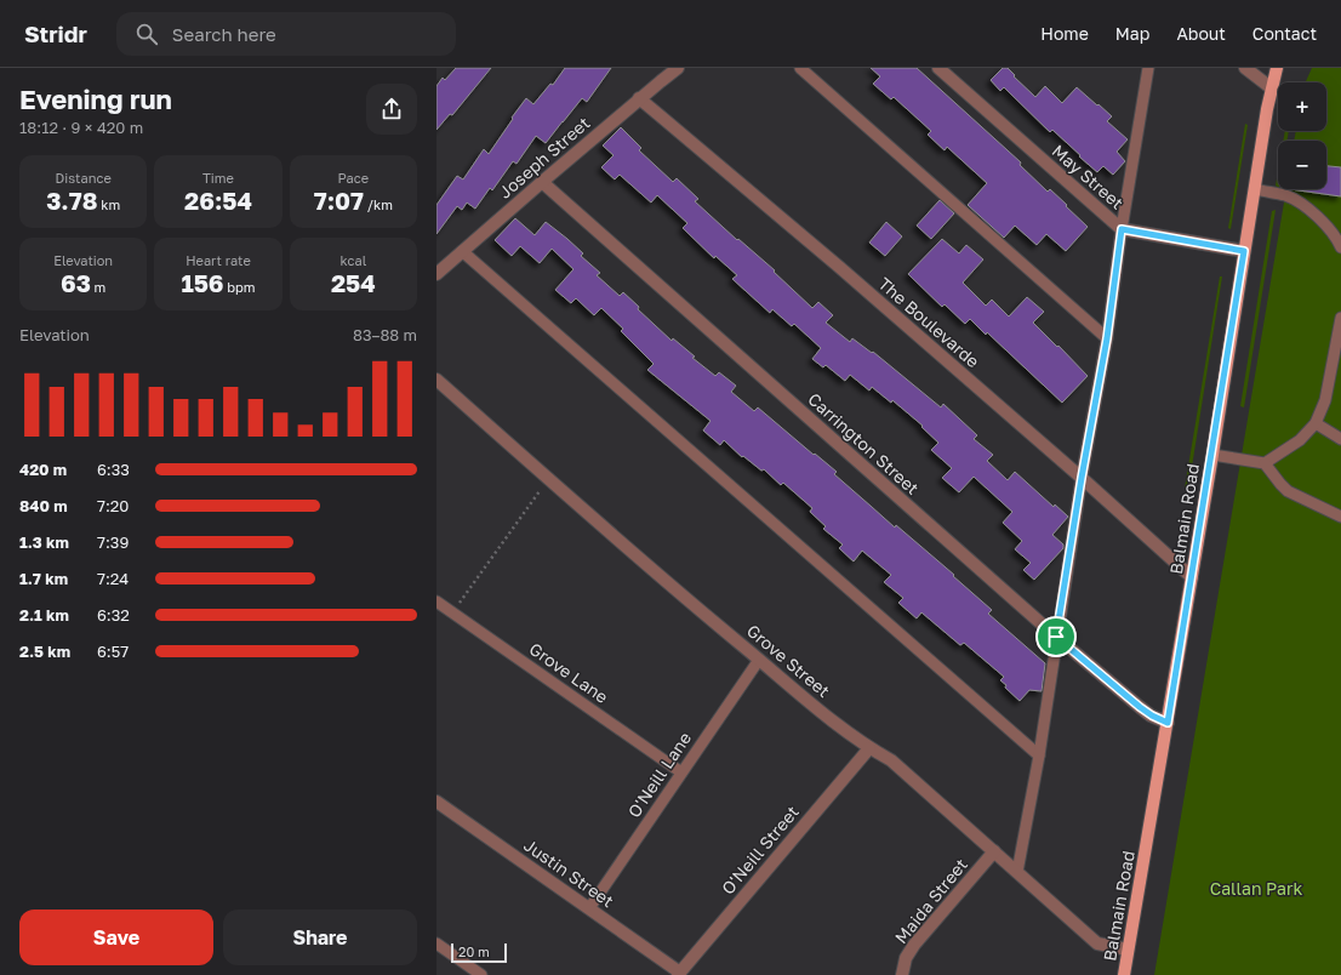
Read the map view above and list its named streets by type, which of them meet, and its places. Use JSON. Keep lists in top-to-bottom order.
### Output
{
  "streets": {
    "main road": ["Balmain Road"],
    "street": [
      "Joseph Street",
      "May Street",
      "The Boulevarde",
      "Carrington Street",
      "Grove Street",
      "O'Neill Street",
      "Justin Street",
      "Maida Street"
    ],
    "lane": ["Grove Lane", "O'Neill Lane"]
  },
  "crossings": [
    ["Joseph Street", "The Boulevarde"],
    ["Joseph Street", "Carrington Street"],
    ["May Street", "Balmain Road"],
    ["The Boulevarde", "Balmain Road"],
    ["Carrington Street", "Balmain Road"],
    ["Balmain Road", "Grove Street"],
    ["Grove Street", "O'Neill Lane"],
    ["Grove Street", "O'Neill Street"],
    ["Grove Street", "Maida Street"],
    ["Grove Lane", "O'Neill Lane"],
    ["O'Neill Lane", "Justin Street"],
    ["O'Neill Street", "Justin Street"]
  ],
  "parks": ["Callan Park"],
  "scale_bar": "20 m",
  "page": {
    "header": "Stridr",
    "search": "Search here",
    "nav": [
      "Home",
      "Map",
      "About",
      "Contact"
    ],
    "heading": ["Evening run", "18:12 · 9 × 420 m"],
    "map_buttons": ["+", "−"],
    "stats": [
      ["Distance", "3.78 km"],
      ["Time", "26:54"],
      ["Pace", "7:07 /km"],
      ["Elevation", "63 m"],
      ["Heart rate", "156 bpm"],
      ["kcal", "254"]
    ],
    "chart": ["Elevation", "83–88 m"],
    "list": [
      {
        "name": "420 m",
        "note": "6:33"
      },
      {
        "name": "840 m",
        "note": "7:20"
      },
      {
        "name": "1.3 km",
        "note": "7:39"
      },
      {
        "name": "1.7 km",
        "note": "7:24"
      },
      {
        "name": "2.1 km",
        "note": "6:32"
      },
      {
        "name": "2.5 km",
        "note": "6:57"
      }
    ],
    "buttons": ["Save", "Share"],
    "scale": "20 m"
  }
}
